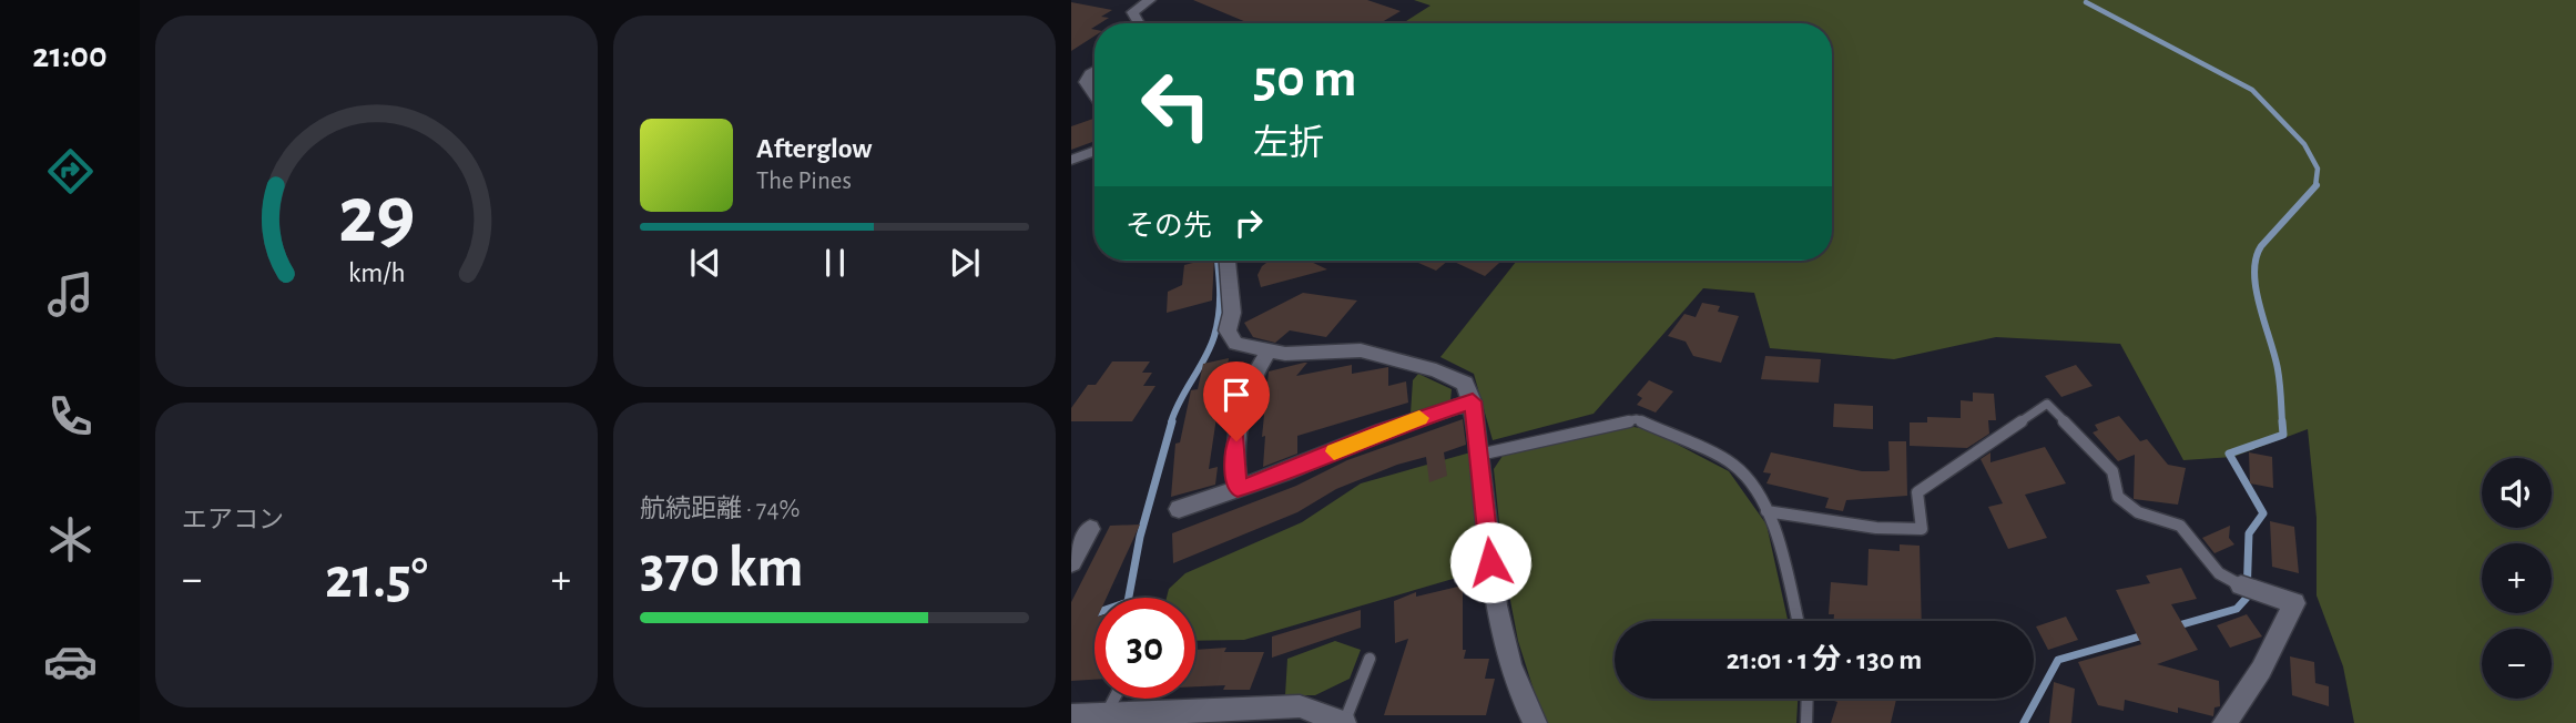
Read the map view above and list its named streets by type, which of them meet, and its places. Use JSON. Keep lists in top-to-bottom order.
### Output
{
  "page": {
    "tabs": "21:00",
    "turn": ["50 m", "左折"],
    "song": ["Afterglow", "The Pines"],
    "then": "その先",
    "tile": [
      "エアコン",
      ["航続距離 · 74%", "370 km"]
    ],
    "map_buttons": ["+", "−"],
    "heat": ["−", "21.5°", "+"],
    "limit": "30",
    "trip": "21:01 · 1 分 · 130 m",
    "gauge": ["29", "km/h"]
  }
}
